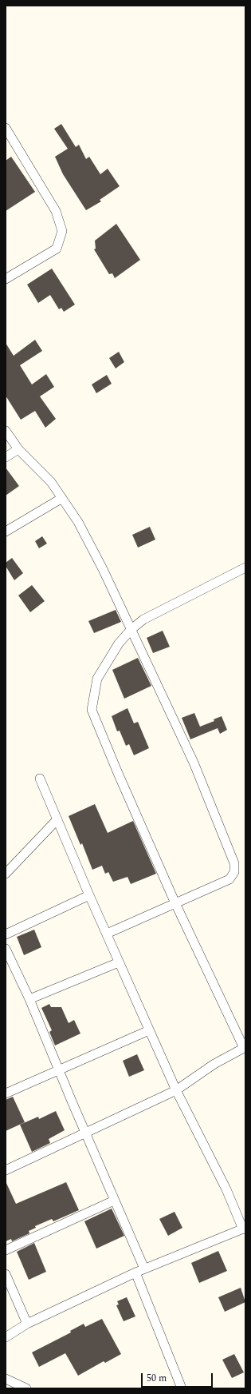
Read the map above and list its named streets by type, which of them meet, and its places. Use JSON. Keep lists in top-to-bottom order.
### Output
{
  "scale_bar": "50 m"
}
